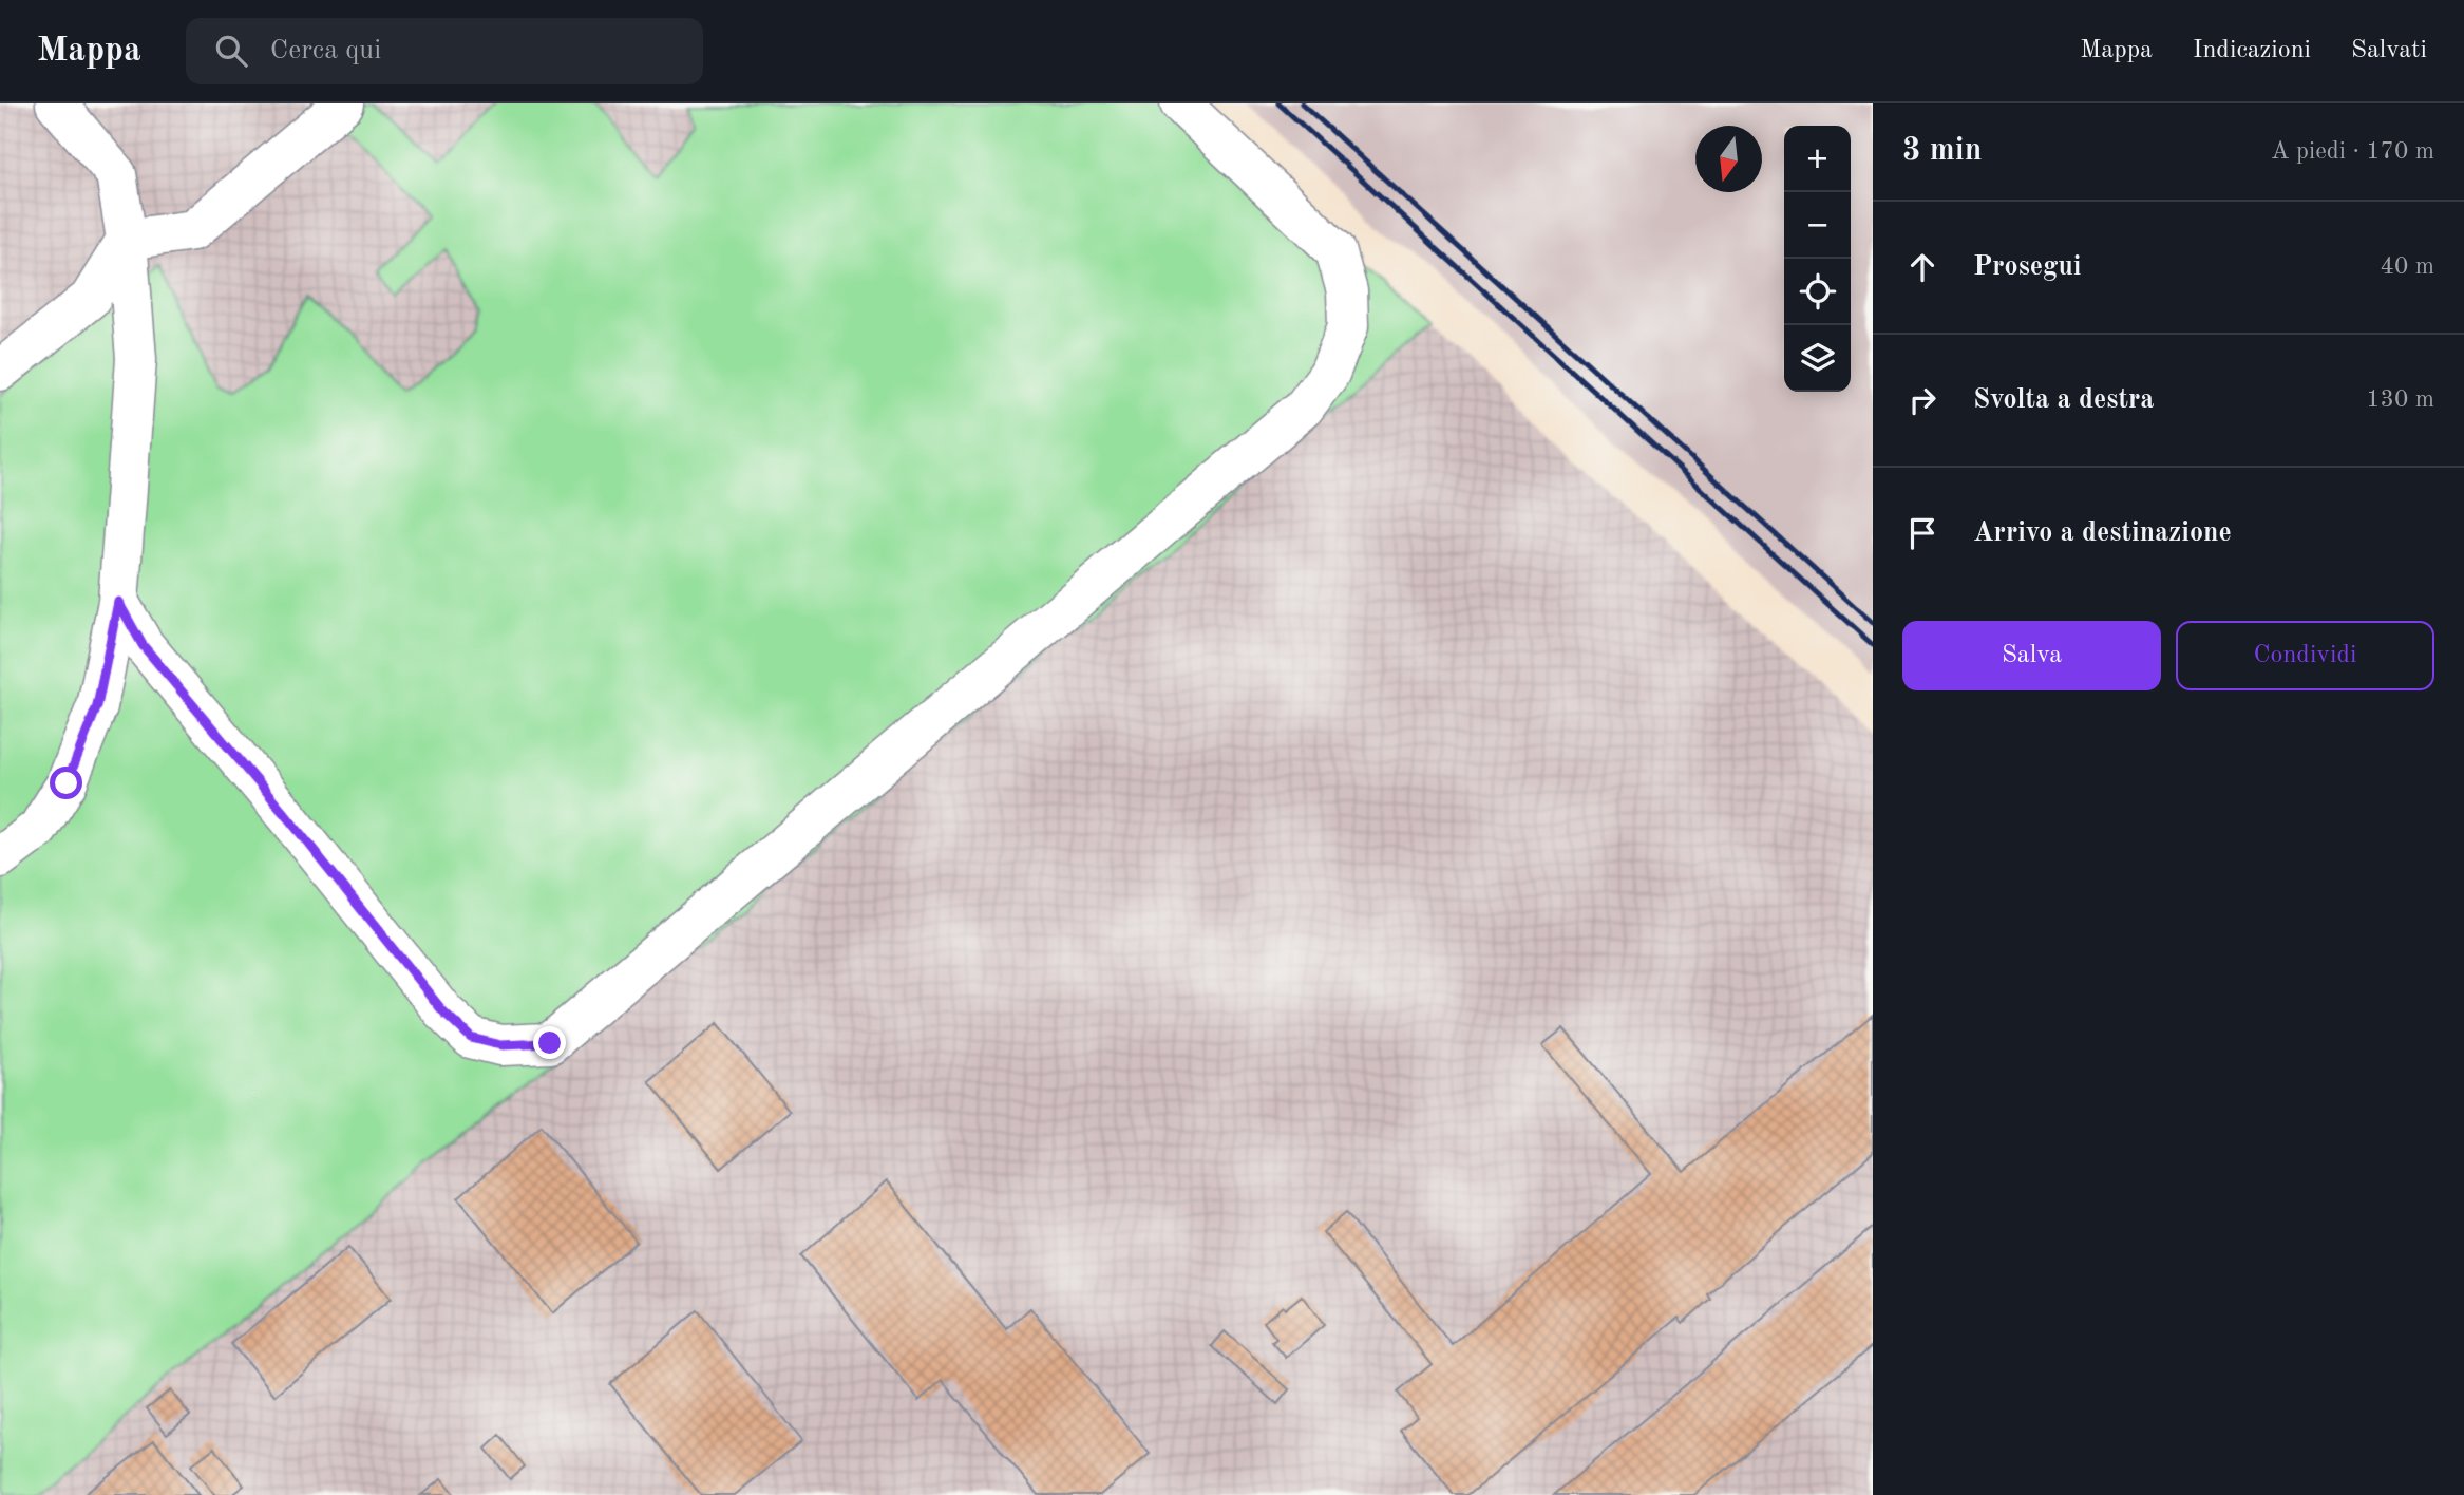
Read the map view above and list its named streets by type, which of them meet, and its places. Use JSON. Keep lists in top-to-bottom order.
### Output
{
  "north": "bottom",
  "page": {
    "header": "Mappa",
    "search": "Cerca qui",
    "nav": ["Mappa", "Indicazioni", "Salvati"],
    "heading": ["3 min", "A piedi · 170 m"],
    "map_buttons": ["+", "−"],
    "list": [
      ["Prosegui", "40 m"],
      ["Svolta a destra", "130 m"],
      "Arrivo a destinazione"
    ],
    "buttons": ["Salva", "Condividi"]
  }
}
